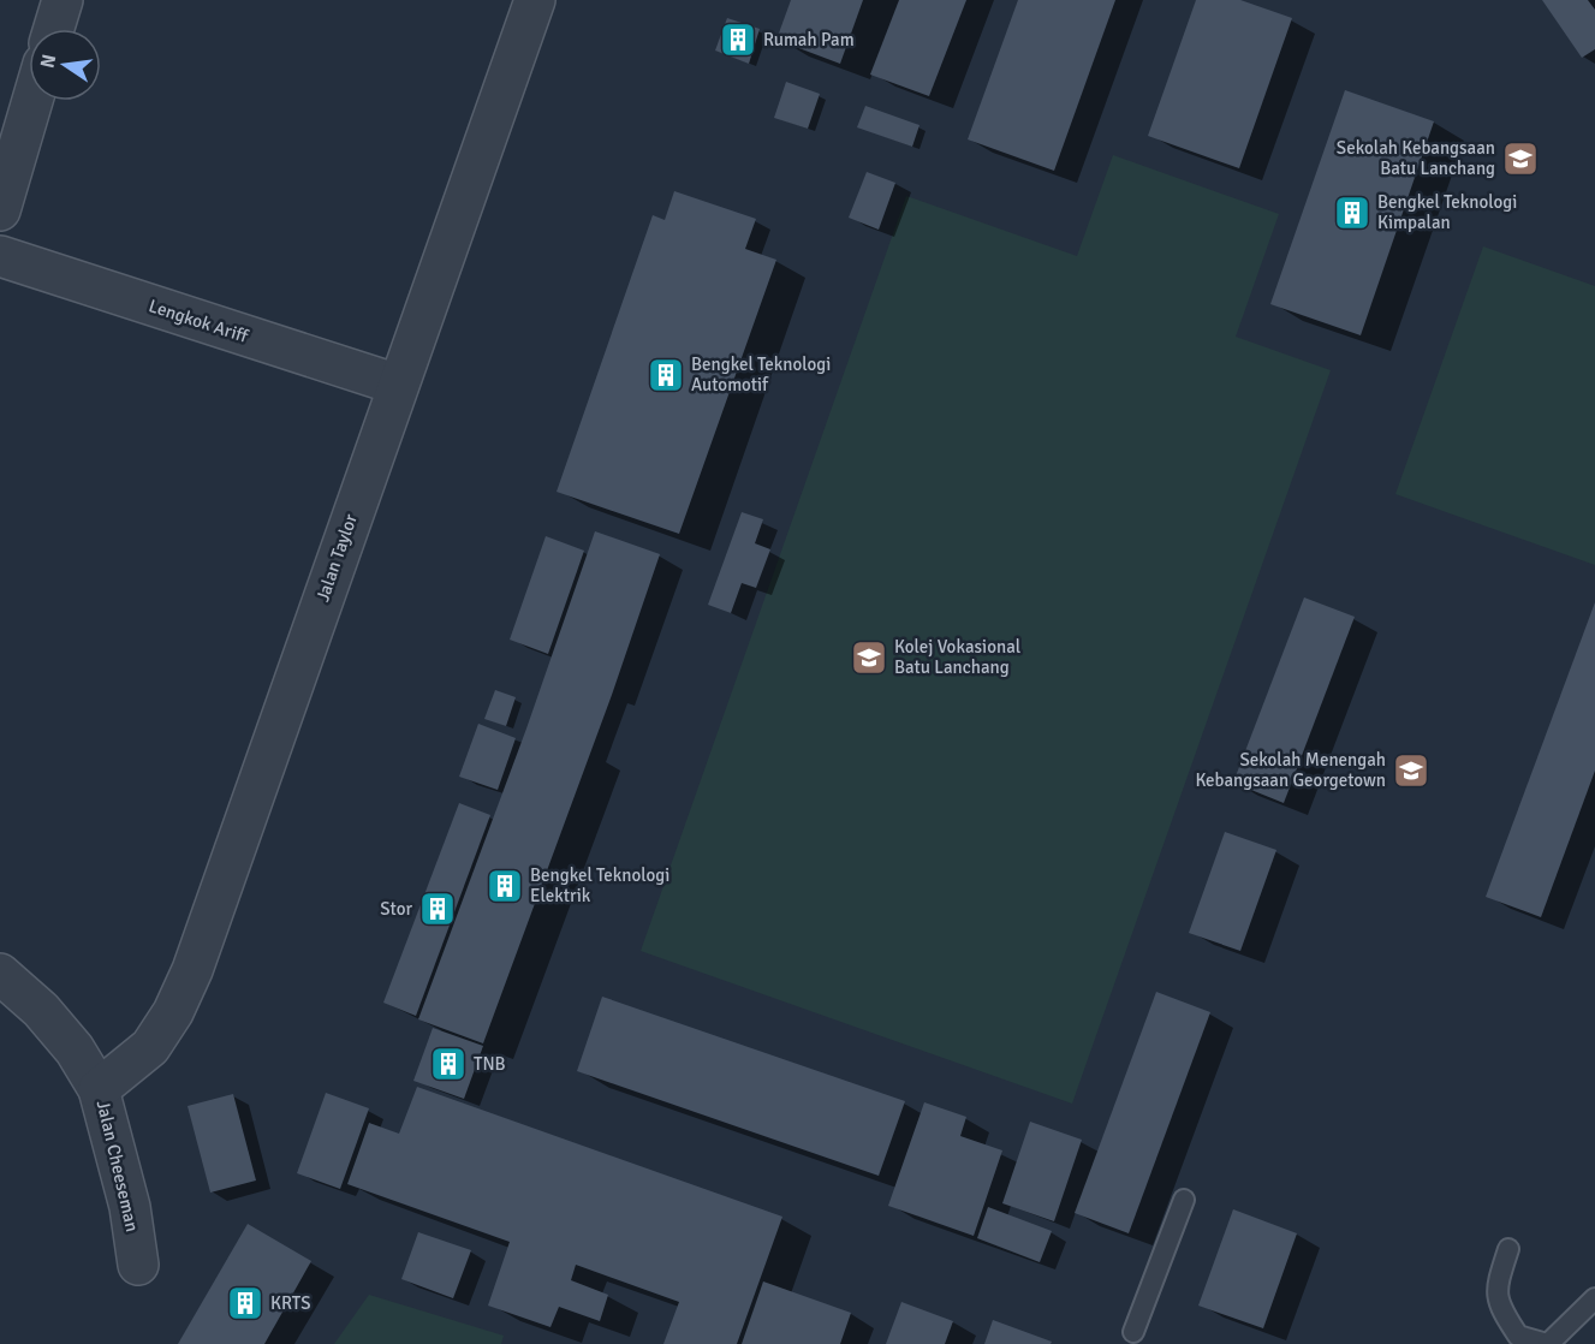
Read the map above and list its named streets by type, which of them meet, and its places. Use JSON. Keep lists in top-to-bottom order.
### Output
{
  "streets": {
    "street": ["Lengkok Ariff", "Jalan Taylor", "Jalan Cheeseman"]
  },
  "crossings": [
    ["Lengkok Ariff", "Jalan Taylor"],
    ["Jalan Taylor", "Jalan Cheeseman"]
  ],
  "places": {
    "building": [
      "Rumah Pam",
      "Bengkel Teknologi Kimpalan",
      "Bengkel Teknologi Automotif",
      "Bengkel Teknologi Elektrik",
      "Stor",
      "TNB",
      "KRTS"
    ],
    "school or university": ["Sekolah Kebangsaan Batu Lanchang", "Kolej Vokasional Batu Lanchang", "Sekolah Menengah Kebangsaan Georgetown"]
  },
  "north": "left"
}
